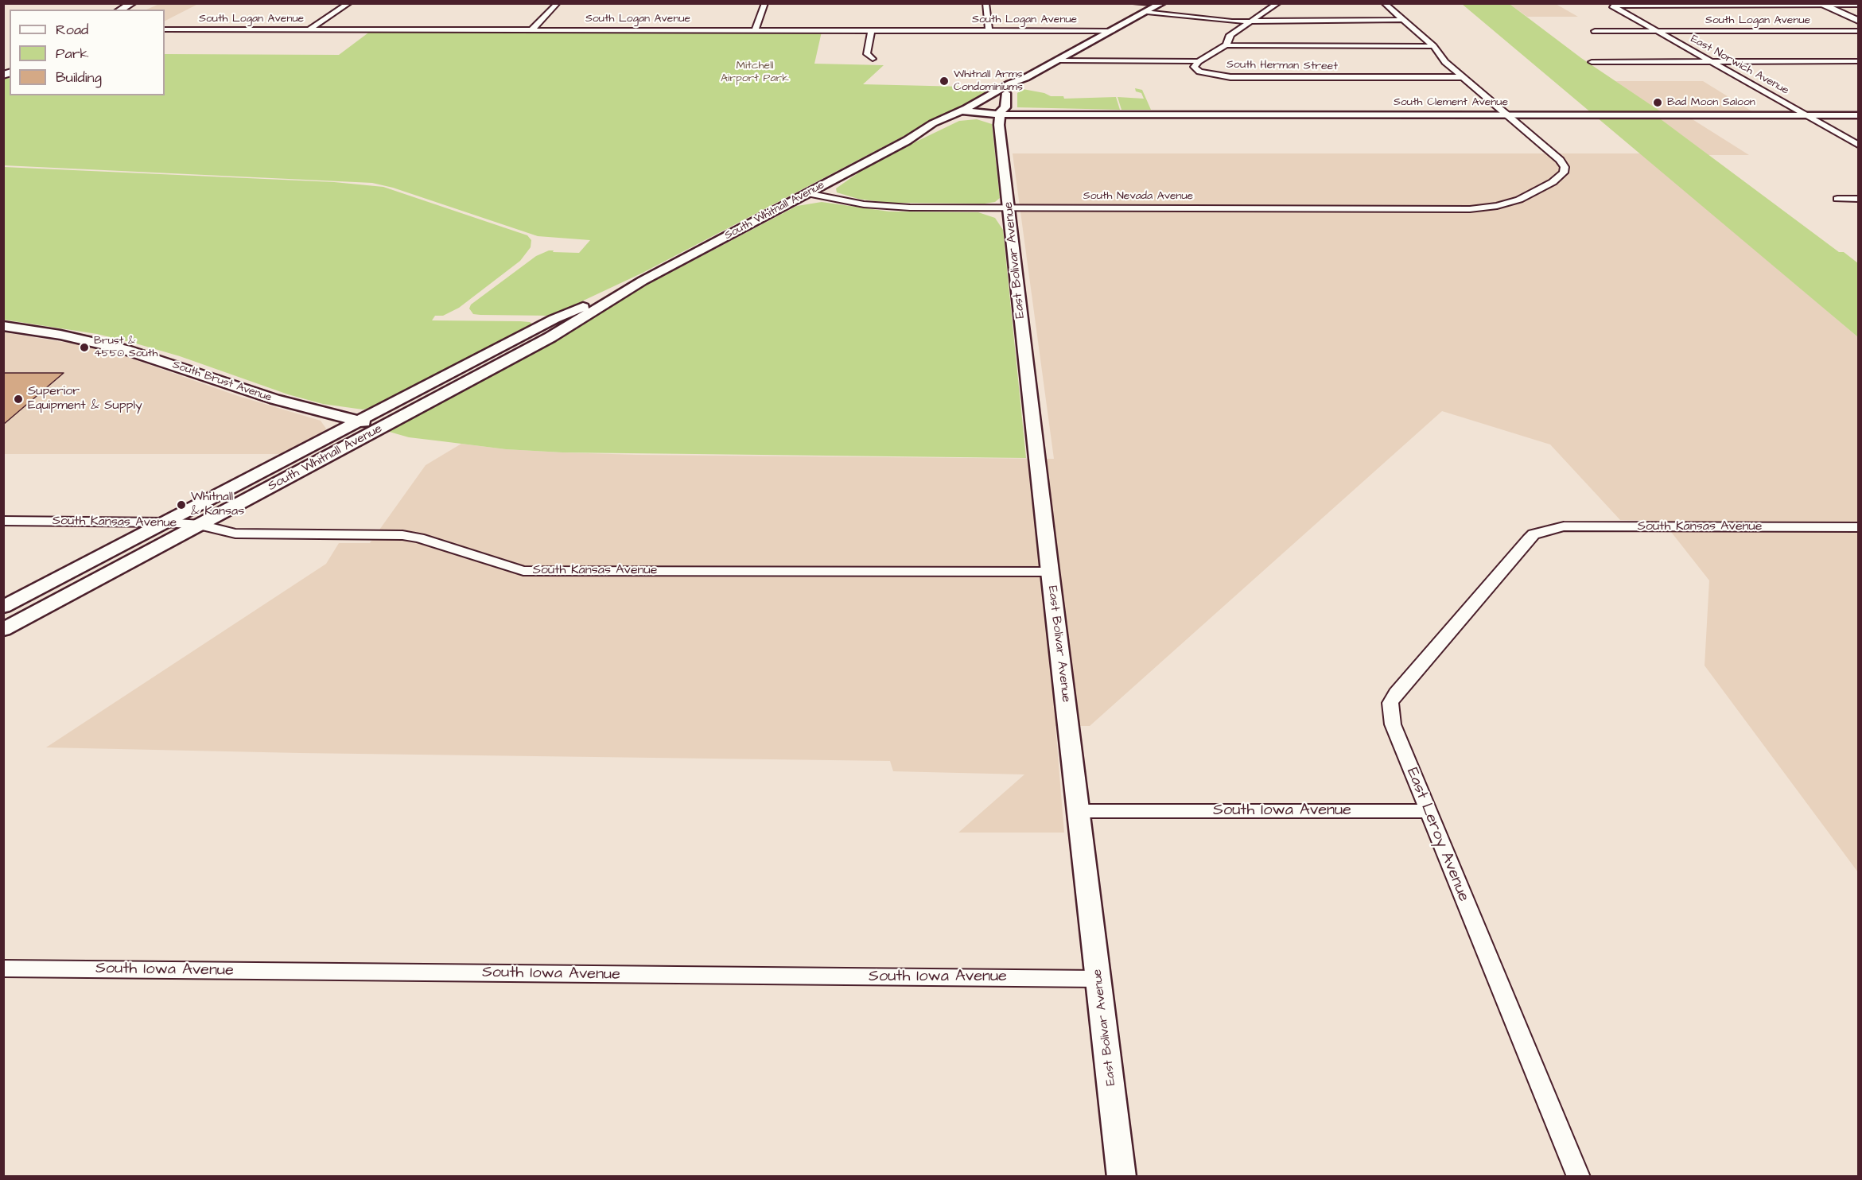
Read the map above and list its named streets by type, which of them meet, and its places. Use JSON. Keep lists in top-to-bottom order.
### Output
{
  "streets": {
    "street": [
      "South Logan Avenue",
      "East Norwich Avenue",
      "South Herman Street",
      "South Clement Avenue",
      "South Nevada Avenue",
      "South Whitnall Avenue",
      "East Bolivar Avenue",
      "South Brust Avenue",
      "South Kansas Avenue",
      "South Iowa Avenue",
      "East Leroy Avenue"
    ]
  },
  "crossings": [
    ["South Logan Avenue", "East Norwich Avenue"],
    ["South Logan Avenue", "South Whitnall Avenue"],
    ["East Norwich Avenue", "South Clement Avenue"],
    ["South Clement Avenue", "South Nevada Avenue"],
    ["South Clement Avenue", "South Whitnall Avenue"],
    ["South Clement Avenue", "East Bolivar Avenue"],
    ["South Nevada Avenue", "South Whitnall Avenue"],
    ["South Nevada Avenue", "East Bolivar Avenue"],
    ["South Whitnall Avenue", "South Brust Avenue"],
    ["South Whitnall Avenue", "South Kansas Avenue"],
    ["East Bolivar Avenue", "South Kansas Avenue"],
    ["East Bolivar Avenue", "South Iowa Avenue"],
    ["South Kansas Avenue", "East Leroy Avenue"],
    ["South Iowa Avenue", "East Leroy Avenue"]
  ],
  "parks": ["Mitchell Airport Park"],
  "places": [
    "Whitnall Arms Condominiums",
    "Bad Moon Saloon",
    "Brust & 4550 South",
    "Superior Equipment & Supply",
    "Whitnall & Kansas"
  ],
  "legend": ["Road", "Park", "Building"]
}
